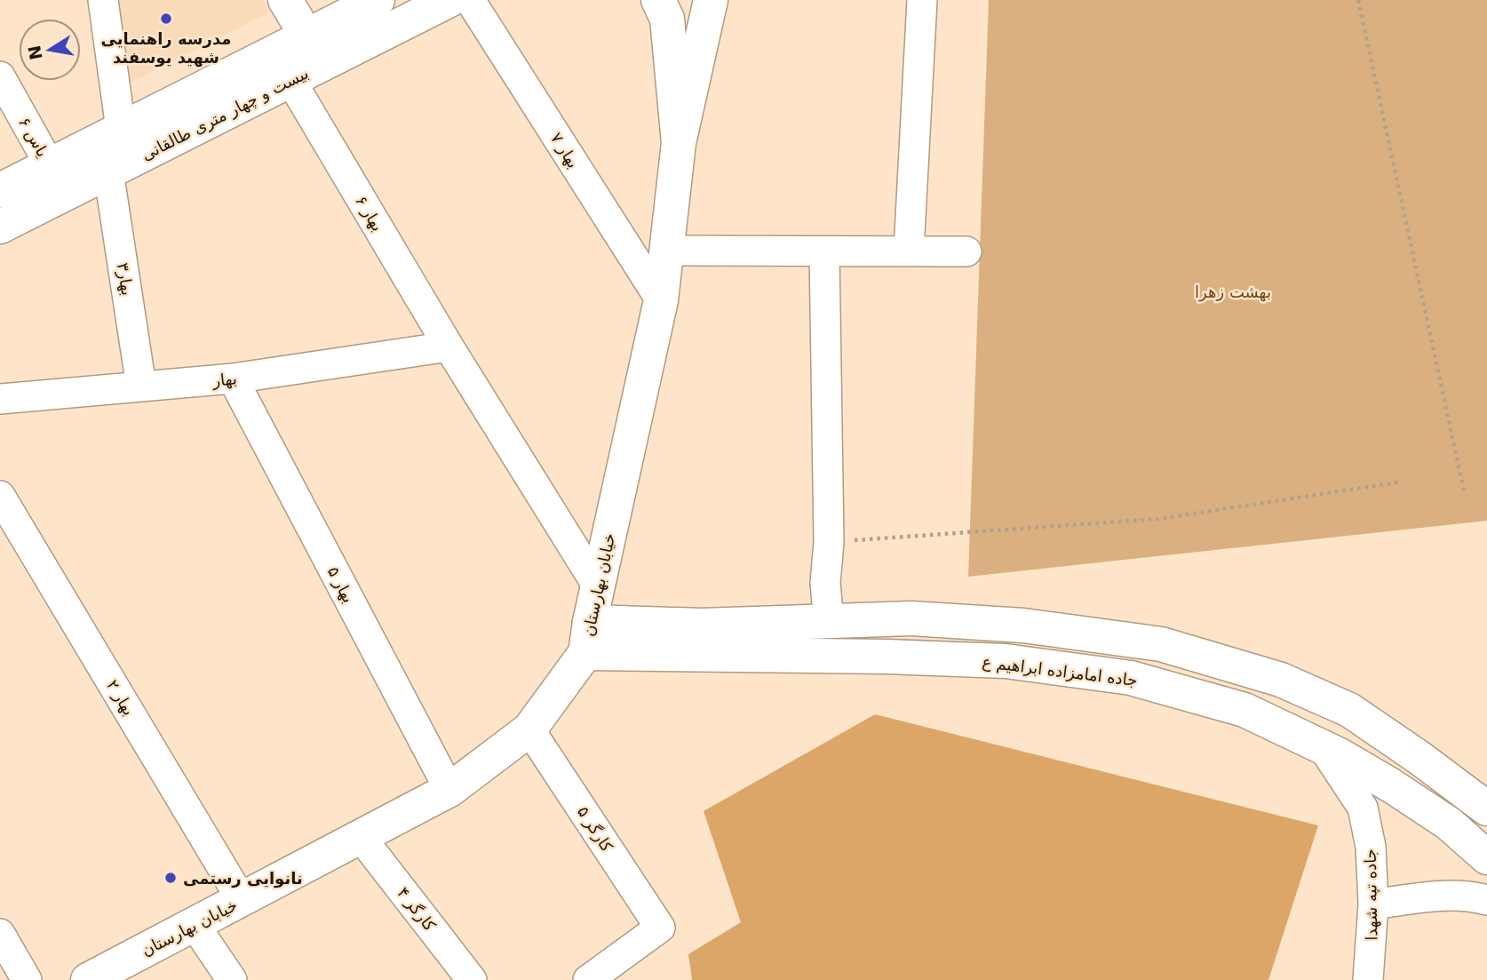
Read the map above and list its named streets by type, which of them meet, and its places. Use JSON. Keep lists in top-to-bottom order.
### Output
{
  "streets": {
    "main road": ["بیست و چهار متری طالقانی", "خیابان بهارستان", "جاده امامزاده ابراهیم ع"],
    "street": [
      "یاس ۶",
      "بهار ۷",
      "بهار ۶",
      "بهار۳",
      "بهار",
      "بهار ۵",
      "بهار ۲",
      "کارگر ۵",
      "جاده تپه شهدا",
      "کارگر ۴"
    ]
  },
  "crossings": [
    ["بیست و چهار متری طالقانی", "یاس ۶"],
    ["بیست و چهار متری طالقانی", "بهار ۶"],
    ["بیست و چهار متری طالقانی", "بهار۳"],
    ["بهار ۷", "خیابان بهارستان"],
    ["بهار ۶", "بهار"],
    ["بهار ۶", "خیابان بهارستان"],
    ["بهار۳", "بهار"],
    ["بهار", "بهار ۵"],
    ["بهار ۵", "خیابان بهارستان"],
    ["خیابان بهارستان", "جاده امامزاده ابراهیم ع"],
    ["خیابان بهارستان", "بهار ۲"],
    ["خیابان بهارستان", "کارگر ۵"],
    ["خیابان بهارستان", "کارگر ۴"],
    ["جاده امامزاده ابراهیم ع", "جاده تپه شهدا"]
  ],
  "parks": ["بهشت زهرا"],
  "places": ["مدرسه راهنمایی شهید یوسفند", "نانوایی رستمی"],
  "north": "left"
}
